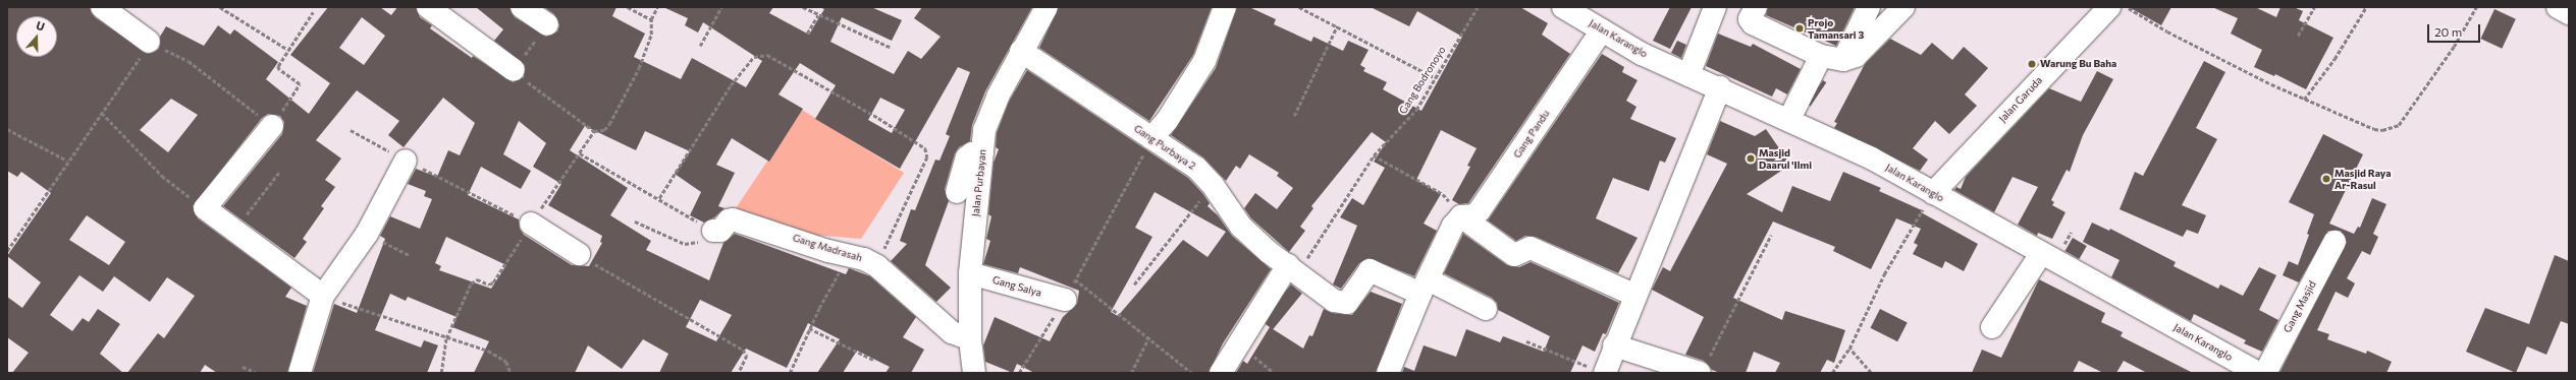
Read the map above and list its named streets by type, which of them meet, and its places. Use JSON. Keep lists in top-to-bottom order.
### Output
{
  "streets": {
    "street": [
      "Jalan Karanglo",
      "Jalan Garuda",
      "Gang Pandu",
      "Gang Purbaya 2",
      "Jalan Purbayan",
      "Gang Madrasah",
      "Gang Salya",
      "Gang Masjid"
    ],
    "path": ["Gang Bodronoyo"]
  },
  "crossings": [
    ["Jalan Karanglo", "Jalan Garuda"],
    ["Jalan Karanglo", "Gang Pandu"],
    ["Gang Bodronoyo", "Gang Purbaya 2"],
    ["Gang Purbaya 2", "Jalan Purbayan"],
    ["Jalan Purbayan", "Gang Madrasah"],
    ["Jalan Purbayan", "Gang Salya"]
  ],
  "places": [
    "Projo Tamansari 3",
    "Warung Bu Baha",
    "Masjid Daarul 'Ilmi",
    "Masjid Raya Ar-Rasul"
  ],
  "scale_bar": "20 m",
  "north": "top"
}
